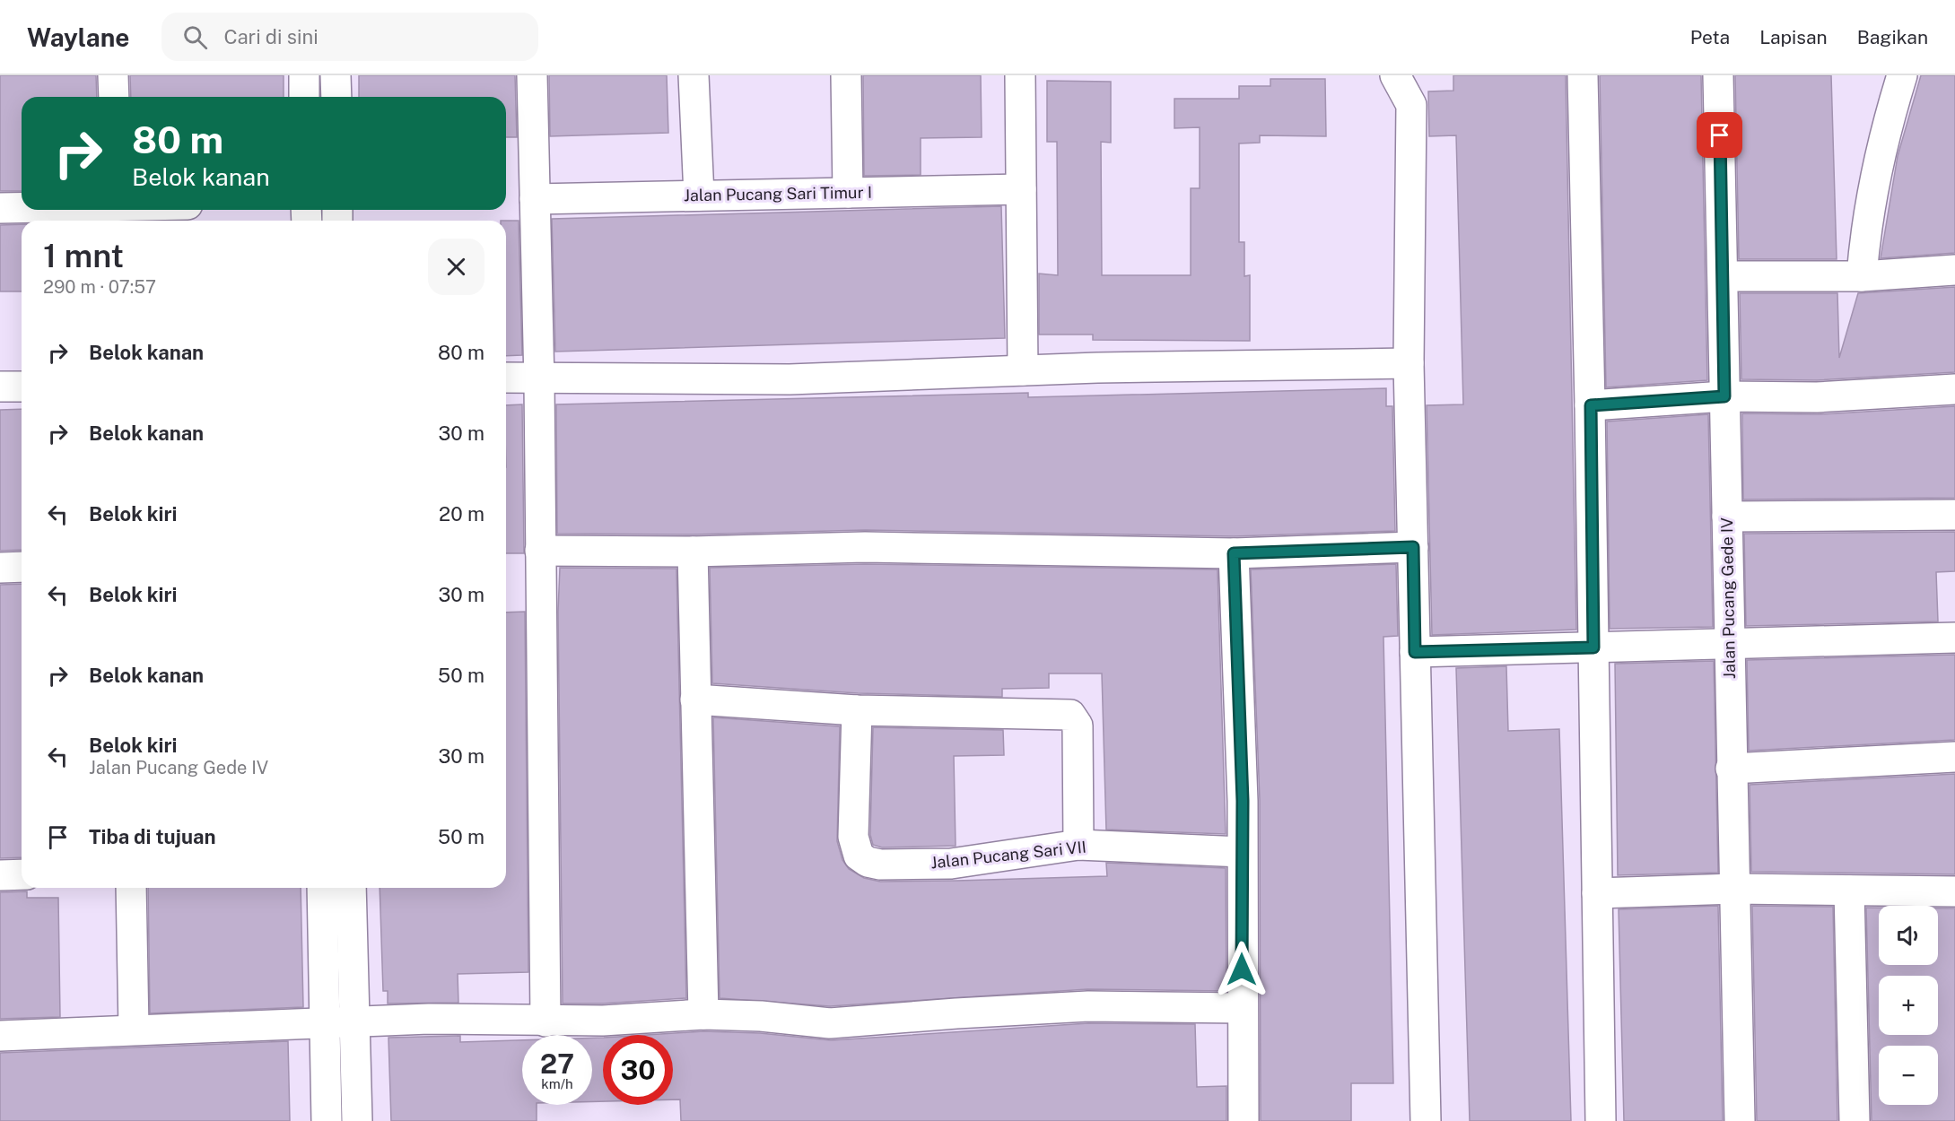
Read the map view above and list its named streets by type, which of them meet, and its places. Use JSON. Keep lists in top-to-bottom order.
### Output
{
  "streets": {
    "street": ["Jalan Pucang Sari Timur I", "Jalan Pucang Gede IV", "Jalan Pucang Sari VII"]
  },
  "page": {
    "header": "Waylane",
    "search": "Cari di sini",
    "nav": ["Peta", "Lapisan", "Bagikan"],
    "turn": ["80 m", "Belok kanan"],
    "heading": ["1 mnt", "290 m · 07:57"],
    "list": [
      {
        "name": "Belok kanan",
        "value": "80 m"
      },
      {
        "name": "Belok kanan",
        "value": "30 m"
      },
      {
        "name": "Belok kiri",
        "value": "20 m"
      },
      {
        "name": "Belok kiri",
        "value": "30 m"
      },
      {
        "name": "Belok kanan",
        "value": "50 m"
      },
      {
        "name": "Belok kiri",
        "note": "Jalan Pucang Gede IV",
        "value": "30 m"
      },
      {
        "name": "Tiba di tujuan",
        "value": "50 m"
      }
    ],
    "map_buttons": ["+", "−"],
    "speed": "27 km/h",
    "limit": "30"
  }
}
